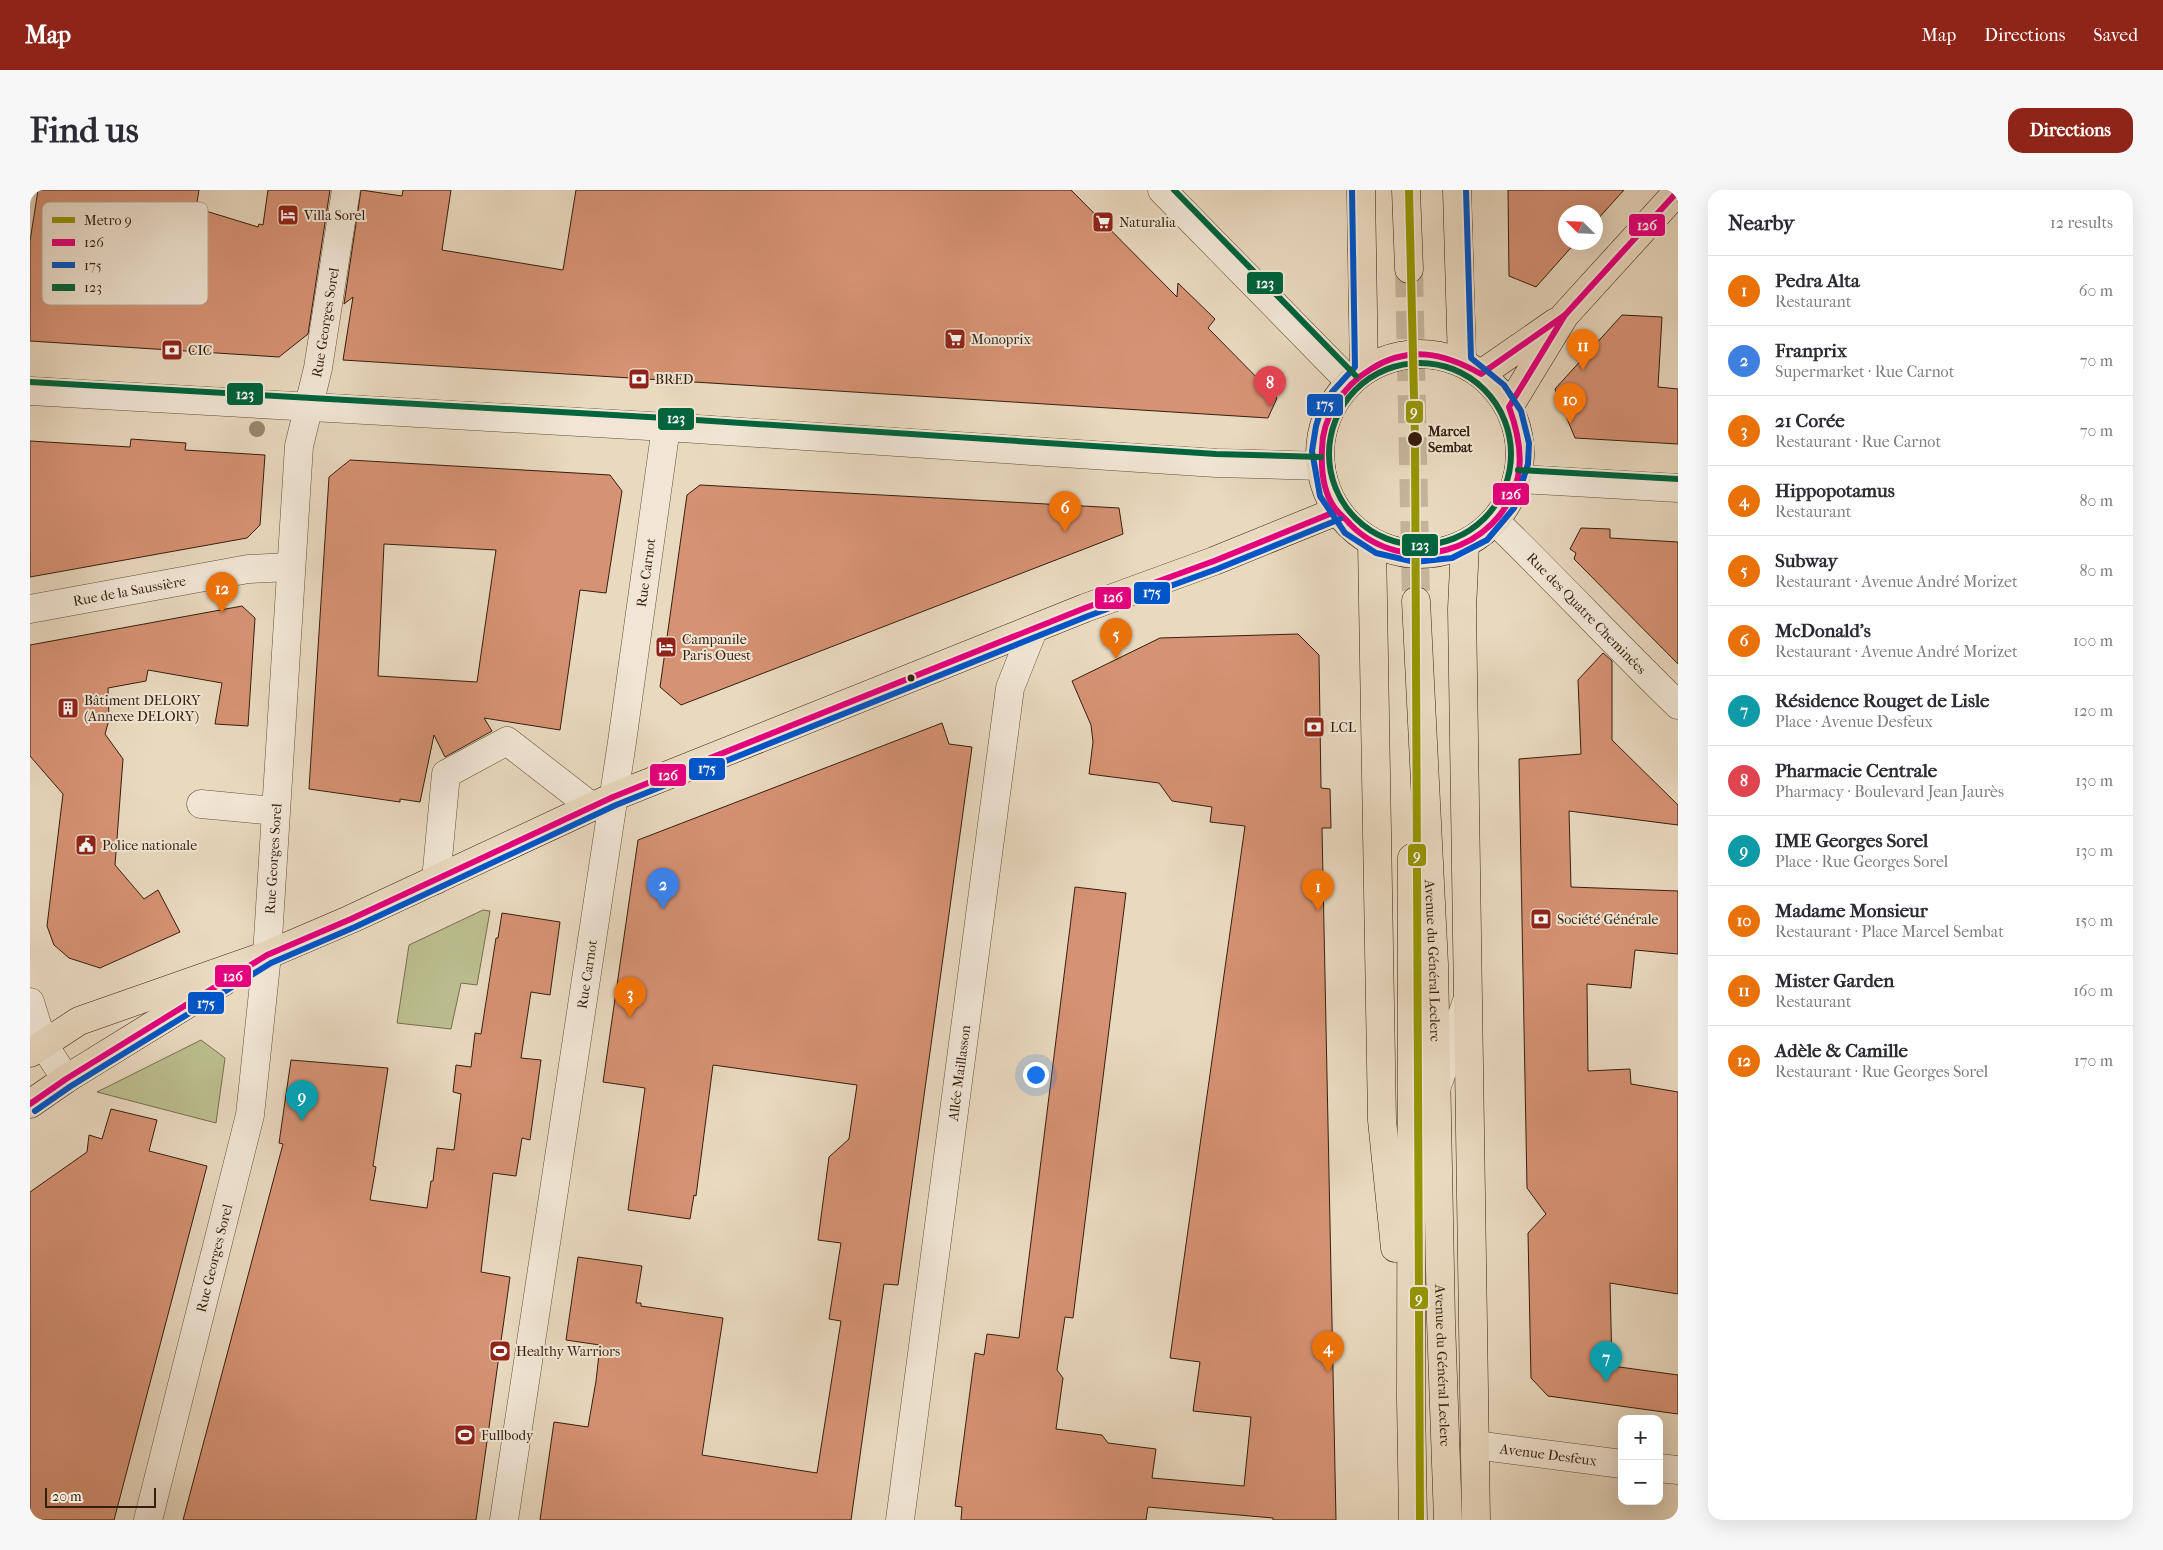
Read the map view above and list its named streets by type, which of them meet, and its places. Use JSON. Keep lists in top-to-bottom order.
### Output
{
  "streets": {
    "main road": ["Avenue du Général Leclerc"],
    "street": [
      "Rue Georges Sorel",
      "Rue Carnot",
      "Rue de la Saussière",
      "Rue des Quatre Cheminées",
      "Allée Maillasson",
      "Avenue Desfeux"
    ]
  },
  "crossings": [
    ["Rue Georges Sorel", "Rue de la Saussière"]
  ],
  "places": {
    "hotel": ["Villa Sorel", "Campanile Paris Ouest"],
    "supermarket": ["Naturalia", "Monoprix"],
    "bank": [
      "CIC",
      "BRED",
      "LCL",
      "Société Générale"
    ],
    "other": ["Marcel Sembat"],
    "building": ["Bâtiment DELORY (Annexe DELORY)"],
    "public building": ["Police nationale"],
    "sports": ["Healthy Warriors", "Fullbody"]
  },
  "lines": [
    "metro line 9",
    "transit line 175",
    "transit line 123",
    "transit line 126"
  ],
  "legend": [
    "Metro 9",
    "126",
    "175",
    "123"
  ],
  "scale_bar": "20 m",
  "north": "top left",
  "page": {
    "header": "Map",
    "nav": ["Map", "Directions", "Saved"],
    "buttons": "Directions",
    "title": "Find us",
    "heading": ["Nearby", "12 results"],
    "list": [
      {
        "mark": "1",
        "name": "Pedra Alta",
        "note": "Restaurant",
        "value": "60 m"
      },
      {
        "mark": "2",
        "name": "Franprix",
        "note": "Supermarket · Rue Carnot",
        "value": "70 m"
      },
      {
        "mark": "3",
        "name": "21 Corée",
        "note": "Restaurant · Rue Carnot",
        "value": "70 m"
      },
      {
        "mark": "4",
        "name": "Hippopotamus",
        "note": "Restaurant",
        "value": "80 m"
      },
      {
        "mark": "5",
        "name": "Subway",
        "note": "Restaurant · Avenue André Morizet",
        "value": "80 m"
      },
      {
        "mark": "6",
        "name": "McDonald's",
        "note": "Restaurant · Avenue André Morizet",
        "value": "100 m"
      },
      {
        "mark": "7",
        "name": "Résidence Rouget de Lisle",
        "note": "Place · Avenue Desfeux",
        "value": "120 m"
      },
      {
        "mark": "8",
        "name": "Pharmacie Centrale",
        "note": "Pharmacy · Boulevard Jean Jaurès",
        "value": "130 m"
      },
      {
        "mark": "9",
        "name": "IME Georges Sorel",
        "note": "Place · Rue Georges Sorel",
        "value": "130 m"
      },
      {
        "mark": "10",
        "name": "Madame Monsieur",
        "note": "Restaurant · Place Marcel Sembat",
        "value": "150 m"
      },
      {
        "mark": "11",
        "name": "Mister Garden",
        "note": "Restaurant",
        "value": "160 m"
      },
      {
        "mark": "12",
        "name": "Adèle & Camille",
        "note": "Restaurant · Rue Georges Sorel",
        "value": "170 m"
      }
    ],
    "pins": [
      "11",
      "8",
      "10",
      "6",
      "12",
      "5",
      "2",
      "1",
      "3",
      "9",
      "4",
      "7"
    ],
    "map_buttons": ["+", "−"],
    "scale": "20 m"
  }
}
